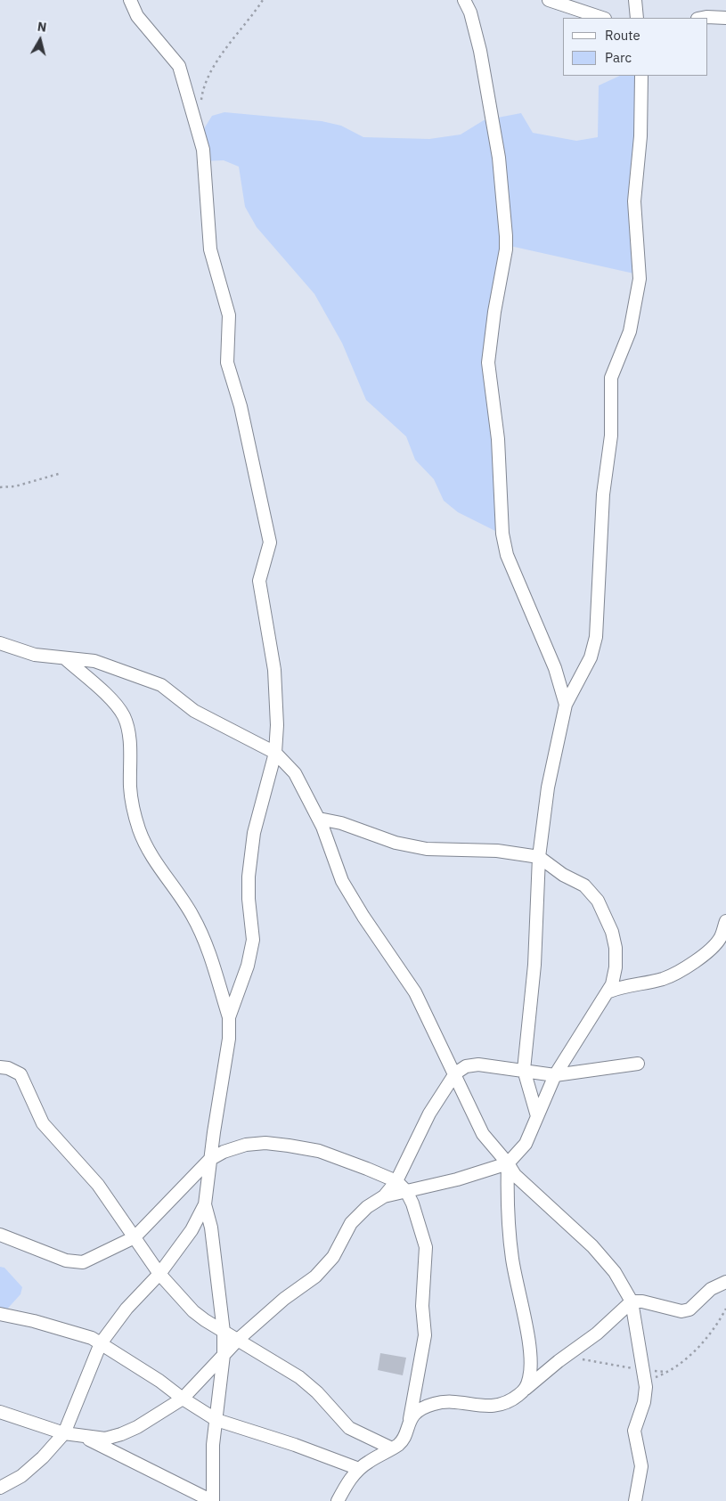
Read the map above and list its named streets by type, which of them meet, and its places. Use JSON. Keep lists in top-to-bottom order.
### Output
{
  "legend": ["Route", "Parc"],
  "north": "top"
}
